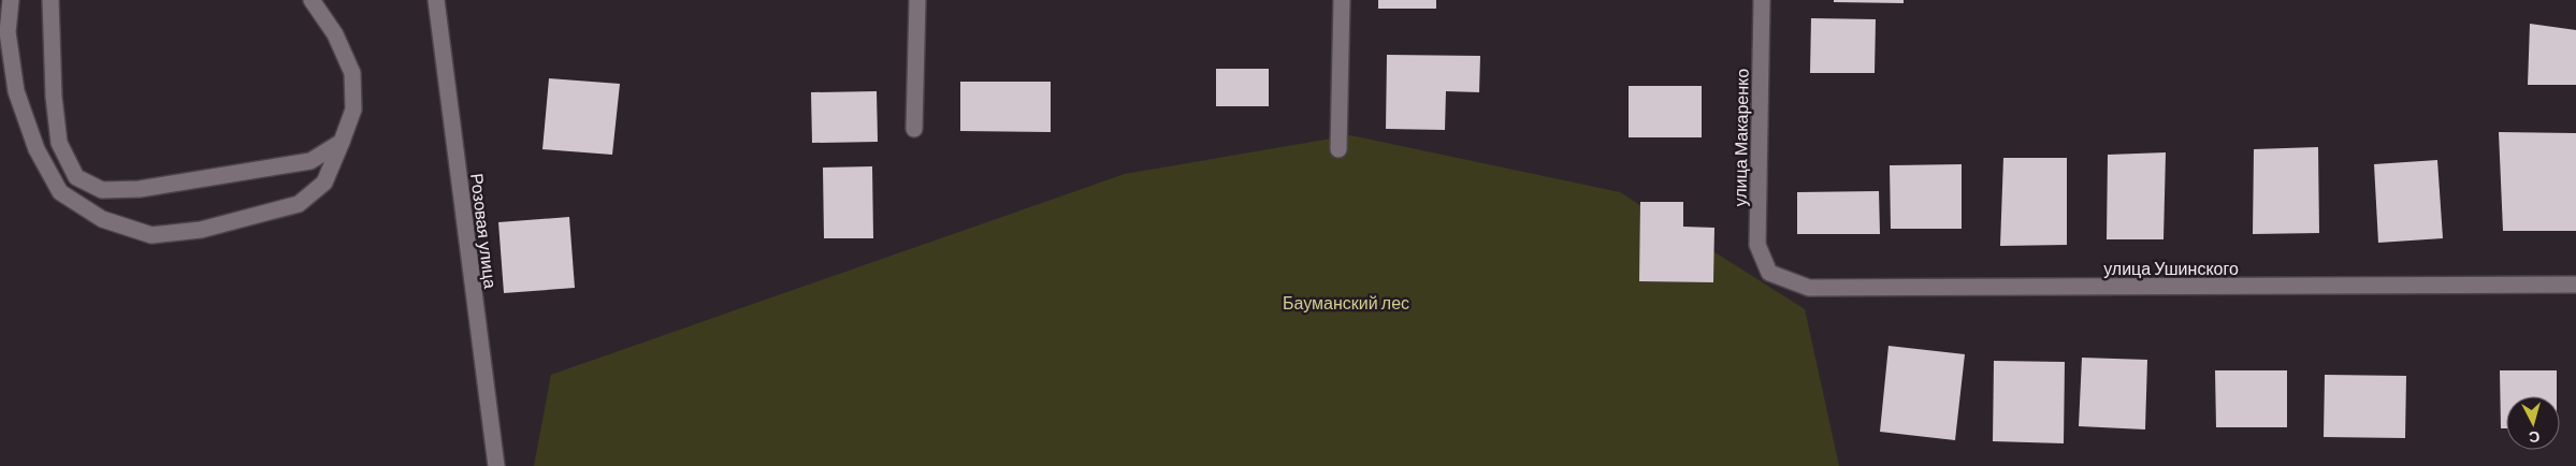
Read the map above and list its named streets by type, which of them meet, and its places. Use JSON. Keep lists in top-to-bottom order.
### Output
{
  "streets": {
    "street": ["улица Макаренко", "Розовая улица", "улица Ушинского"]
  },
  "crossings": [
    ["улица Макаренко", "улица Ушинского"]
  ],
  "parks": ["Бауманский лес"],
  "north": "bottom"
}
